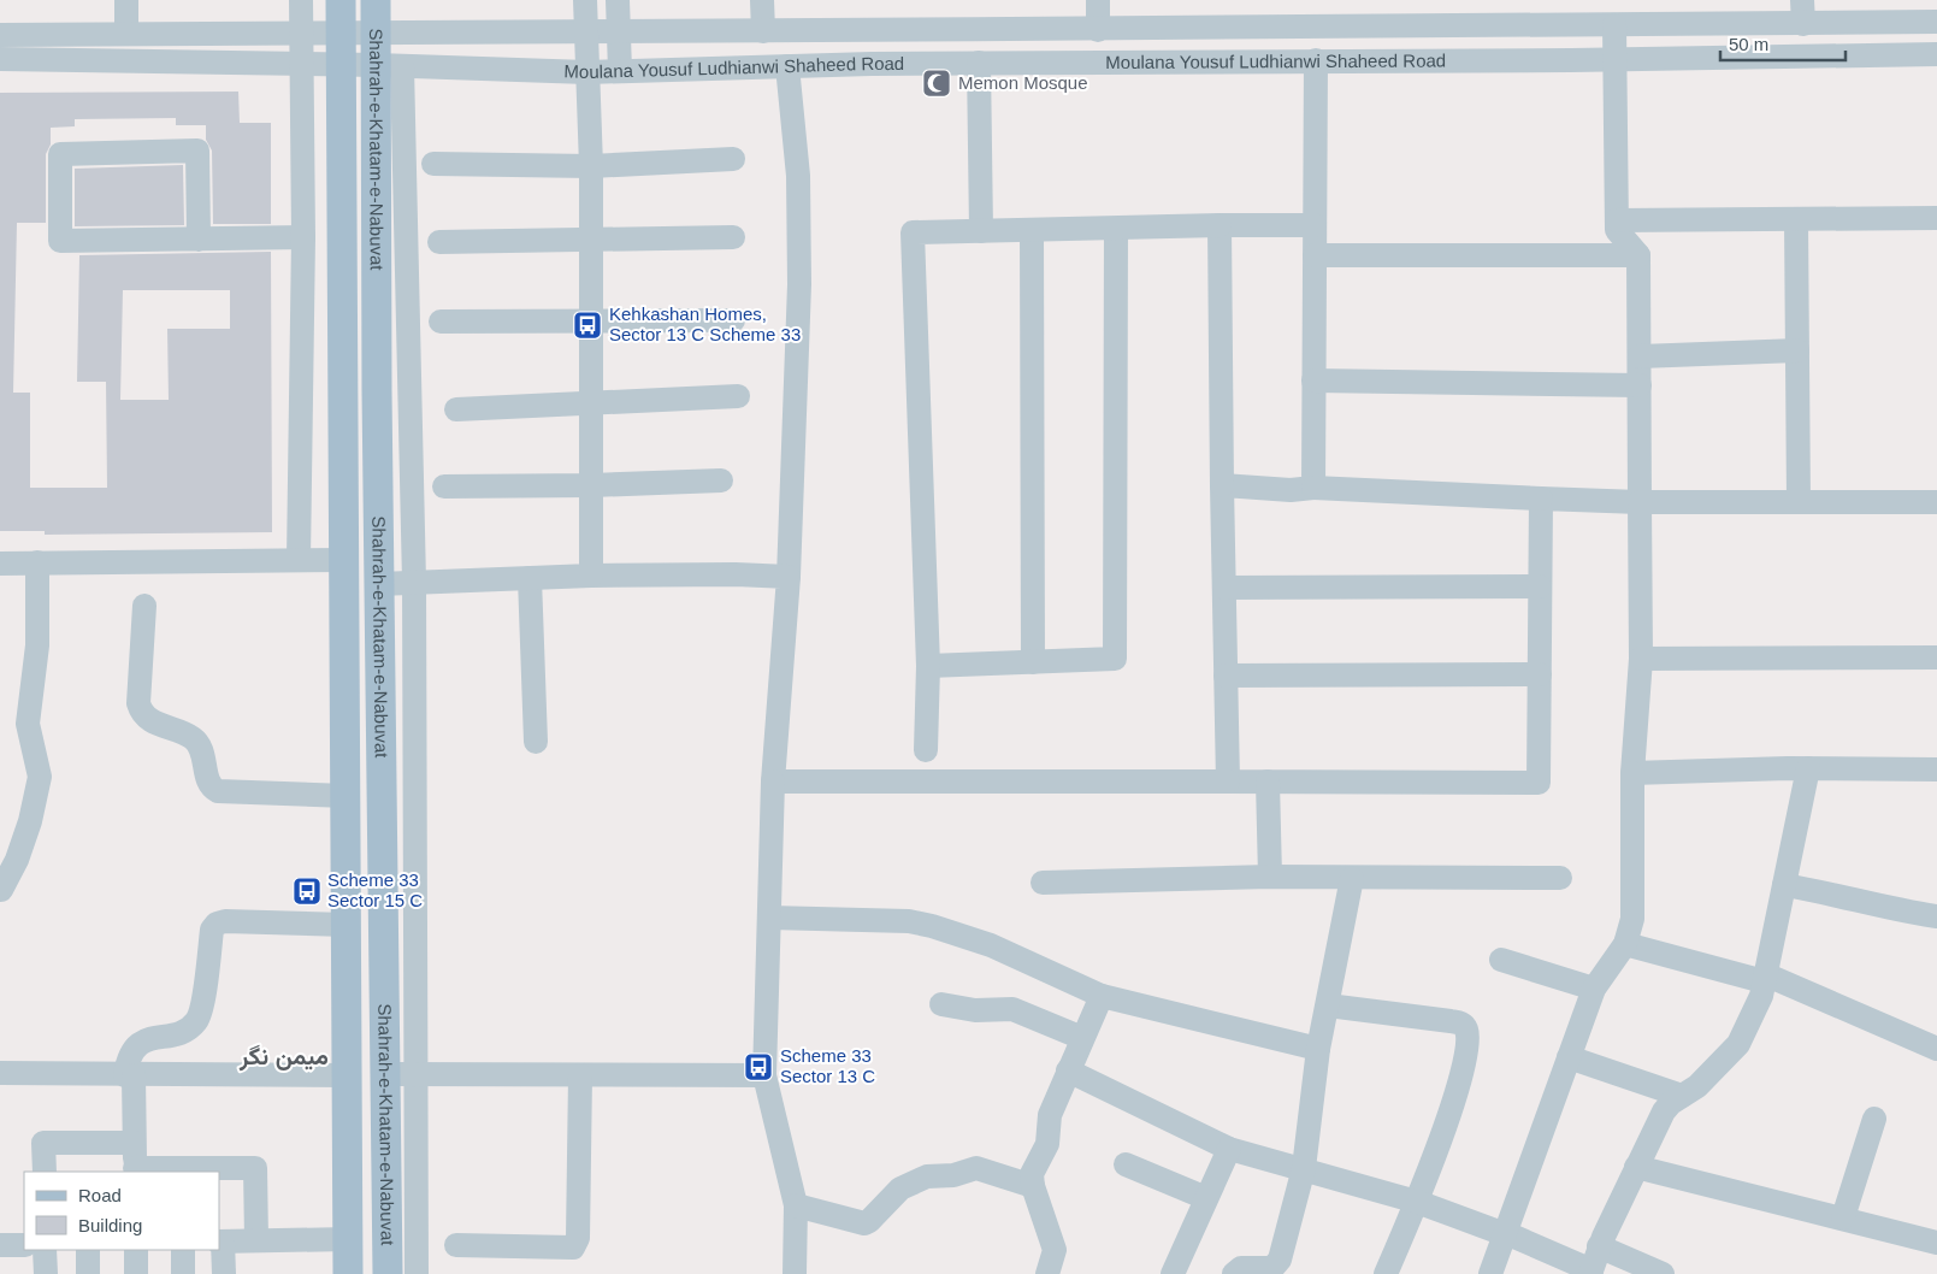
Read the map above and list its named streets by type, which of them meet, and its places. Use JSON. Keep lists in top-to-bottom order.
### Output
{
  "streets": {
    "main road": ["Shahrah-e-Khatam-e-Nabuvat"],
    "street": ["Moulana Yousuf Ludhianwi Shaheed Road"]
  },
  "crossings": [
    ["Moulana Yousuf Ludhianwi Shaheed Road", "Shahrah-e-Khatam-e-Nabuvat"]
  ],
  "districts": ["میمن نگر"],
  "places": {
    "mosque": ["Memon Mosque"],
    "bus stop": ["Kehkashan Homes, Sector 13 C Scheme 33", "Scheme 33 Sector 15 C", "Scheme 33 Sector 13 C"]
  },
  "legend": ["Road", "Building"],
  "scale_bar": "50 m"
}
